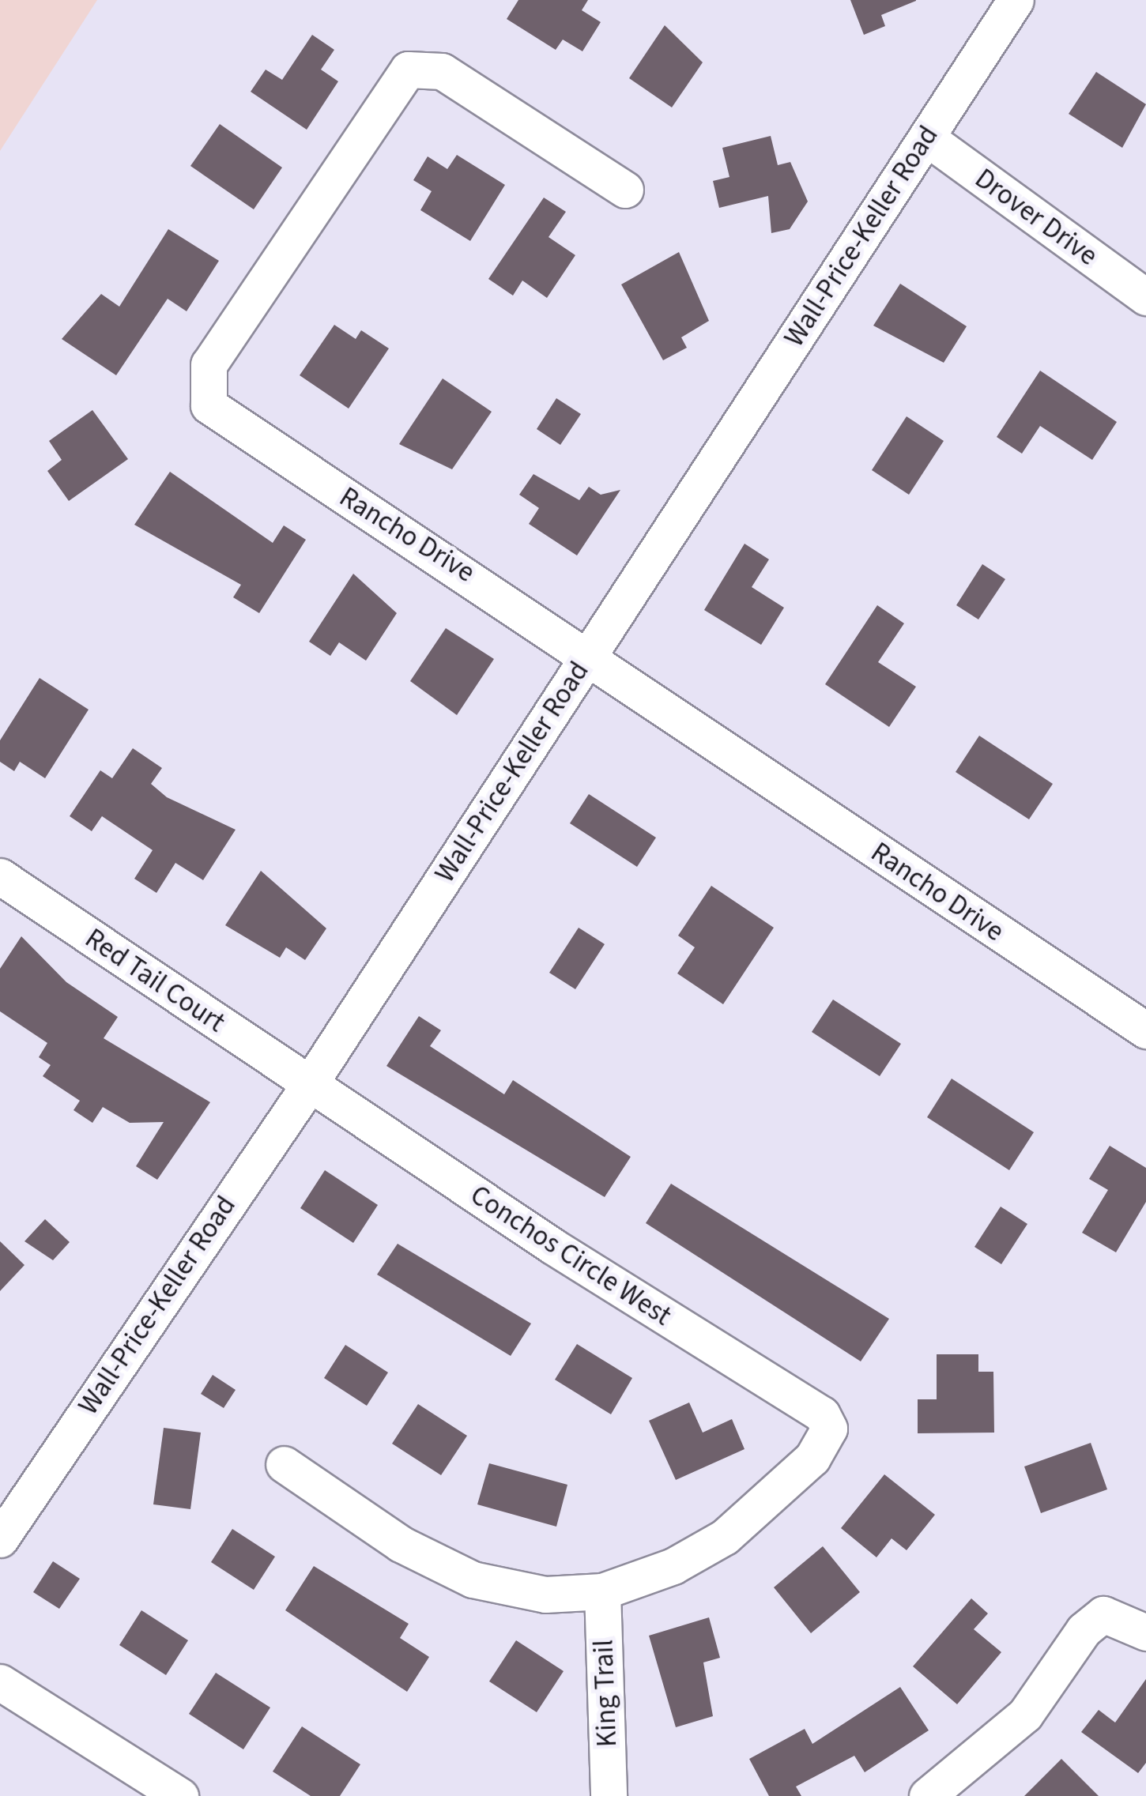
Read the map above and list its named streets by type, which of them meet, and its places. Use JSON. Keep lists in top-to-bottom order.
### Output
{
  "streets": {
    "street": [
      "Drover Drive",
      "Wall-Price-Keller Road",
      "Rancho Drive",
      "Red Tail Court",
      "Conchos Circle West",
      "King Trail"
    ]
  },
  "crossings": [
    ["Drover Drive", "Wall-Price-Keller Road"],
    ["Wall-Price-Keller Road", "Rancho Drive"],
    ["Wall-Price-Keller Road", "Red Tail Court"],
    ["Wall-Price-Keller Road", "Conchos Circle West"],
    ["Red Tail Court", "Conchos Circle West"],
    ["Conchos Circle West", "King Trail"]
  ]
}
